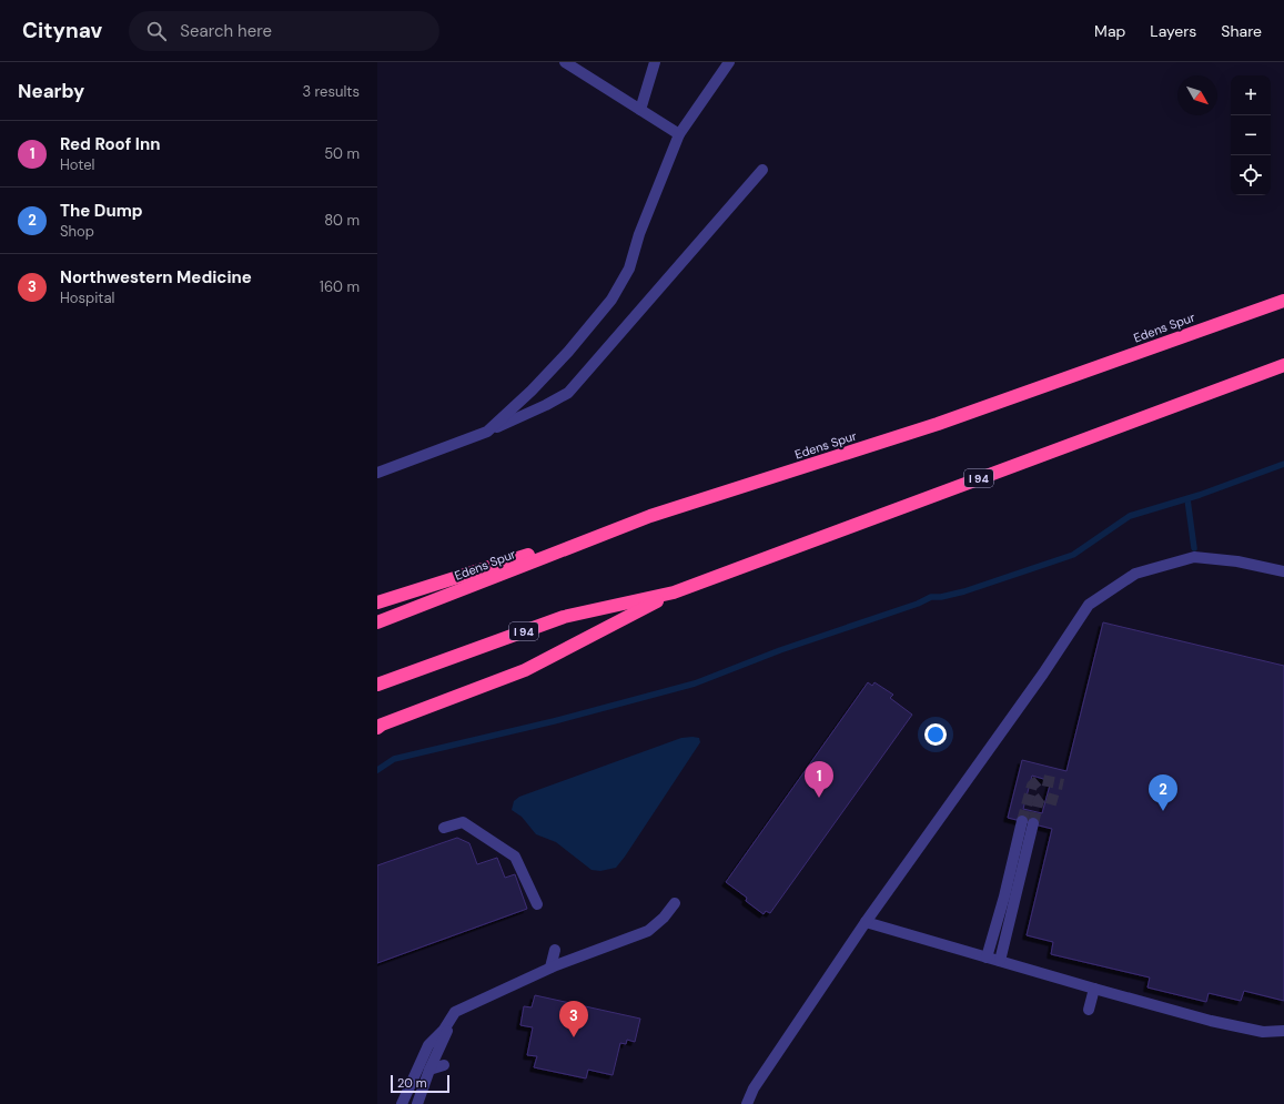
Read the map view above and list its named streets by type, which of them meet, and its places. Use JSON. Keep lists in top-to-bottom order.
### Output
{
  "streets": {
    "highway": ["Edens Spur", "I 94"]
  },
  "scale_bar": "20 m",
  "north": "bottom right",
  "page": {
    "header": "Citynav",
    "search": "Search here",
    "nav": ["Map", "Layers", "Share"],
    "heading": ["Nearby", "3 results"],
    "map_buttons": ["+", "−"],
    "list": [
      {
        "mark": "1",
        "name": "Red Roof Inn",
        "note": "Hotel",
        "value": "50 m"
      },
      {
        "mark": "2",
        "name": "The Dump",
        "note": "Shop",
        "value": "80 m"
      },
      {
        "mark": "3",
        "name": "Northwestern Medicine",
        "note": "Hospital",
        "value": "160 m"
      }
    ],
    "pins": ["1", "2", "3"],
    "scale": "20 m"
  }
}
